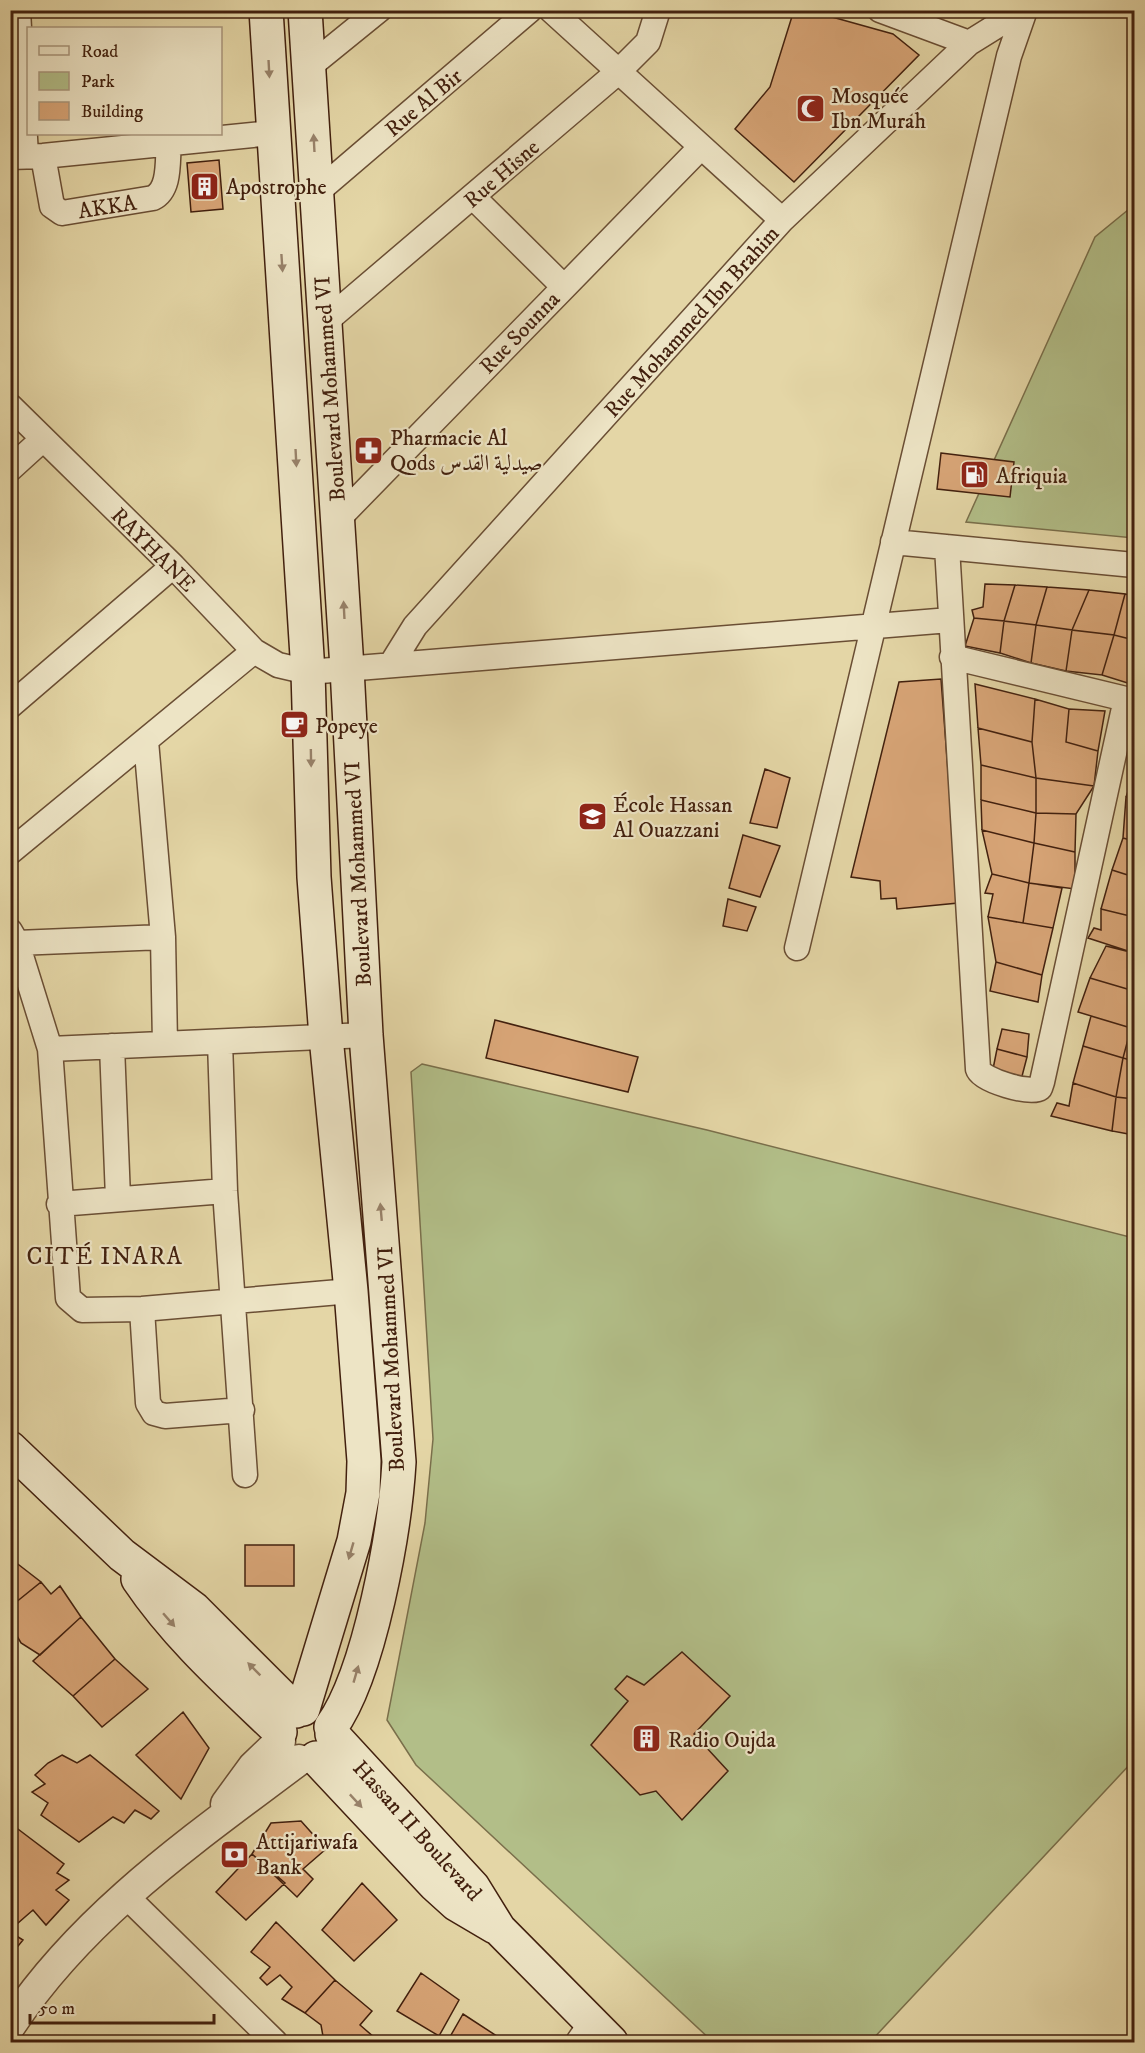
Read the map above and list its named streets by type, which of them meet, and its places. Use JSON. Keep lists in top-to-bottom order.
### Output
{
  "streets": {
    "main road": ["Boulevard Mohammed VI", "Hassan II Boulevard"],
    "street": [
      "Rue Al Bir",
      "Rue Hisne",
      "AKKA",
      "Rue Mohammed Ibn Brahim",
      "Rue Sounna",
      "RAYHANE"
    ]
  },
  "crossings": [
    ["Rue Al Bir", "Boulevard Mohammed VI"],
    ["Rue Hisne", "Boulevard Mohammed VI"],
    ["Rue Mohammed Ibn Brahim", "RAYHANE"],
    ["Rue Sounna", "Boulevard Mohammed VI"],
    ["Boulevard Mohammed VI", "RAYHANE"],
    ["Boulevard Mohammed VI", "Hassan II Boulevard"]
  ],
  "districts": ["CITÉ INARA"],
  "places": {
    "mosque": ["Mosquée Ibn Murah"],
    "building": ["Apostrophe", "Radio Oujda"],
    "pharmacy": ["Pharmacie Al Qods صيدلية القدس"],
    "fuel station": ["Afriquia"],
    "cafe": ["Popeye"],
    "school or university": ["École Hassan Al Ouazzani"],
    "bank": ["Attijariwafa Bank"]
  },
  "legend": ["Road", "Park", "Building"],
  "scale_bar": "50 m"
}
